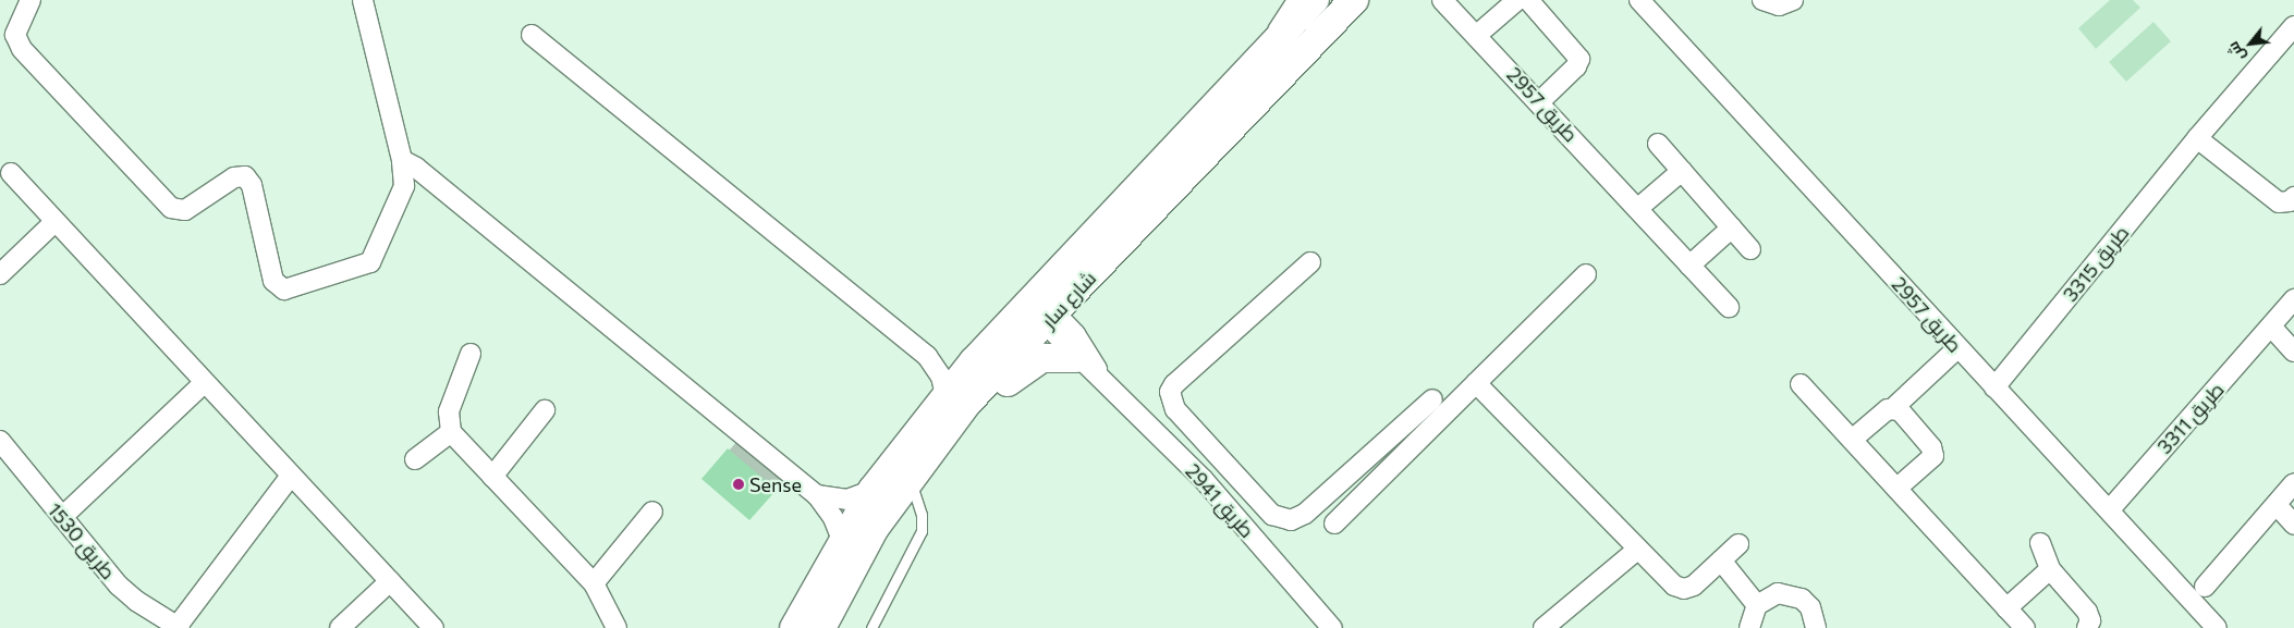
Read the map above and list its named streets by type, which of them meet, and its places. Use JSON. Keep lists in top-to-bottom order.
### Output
{
  "streets": {
    "street": [
      "طريق 2957",
      "طريق 3315",
      "شارع سار",
      "طريق 3311",
      "طريق 2941",
      "طريق 1530"
    ]
  },
  "crossings": [
    ["طريق 2957", "طريق 3315"],
    ["طريق 2957", "طريق 3311"],
    ["شارع سار", "طريق 2941"]
  ],
  "places": ["Sense"],
  "north": "bottom left"
}
